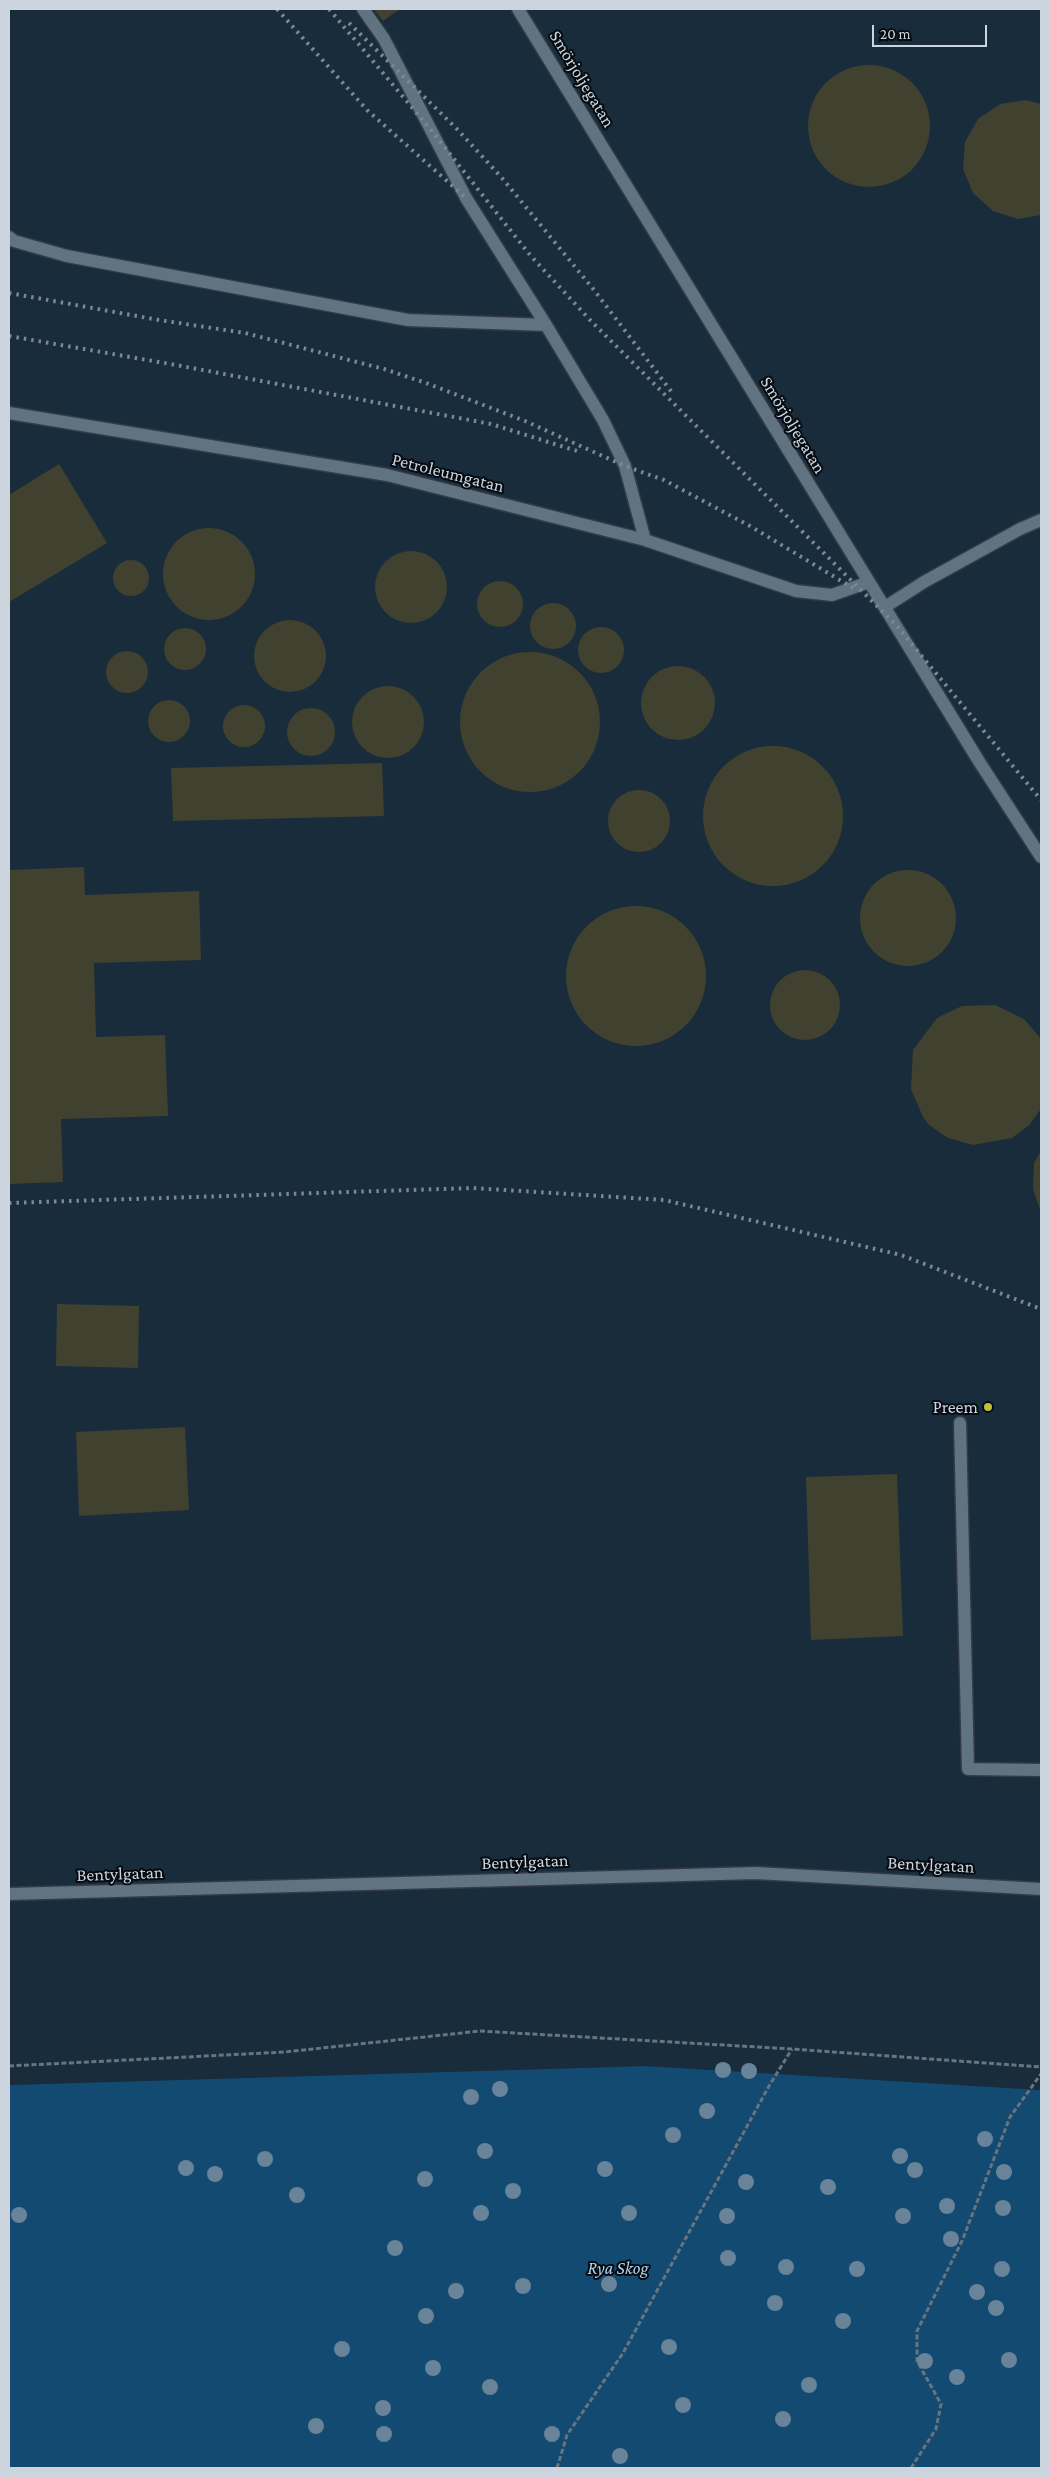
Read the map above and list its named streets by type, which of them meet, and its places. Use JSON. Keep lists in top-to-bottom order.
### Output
{
  "streets": {
    "lane": ["Smörjoljegatan", "Petroleumgatan", "Bentylgatan"]
  },
  "crossings": [
    ["Smörjoljegatan", "Petroleumgatan"]
  ],
  "parks": ["Rya Skog"],
  "places": ["Preem"],
  "scale_bar": "20 m"
}
